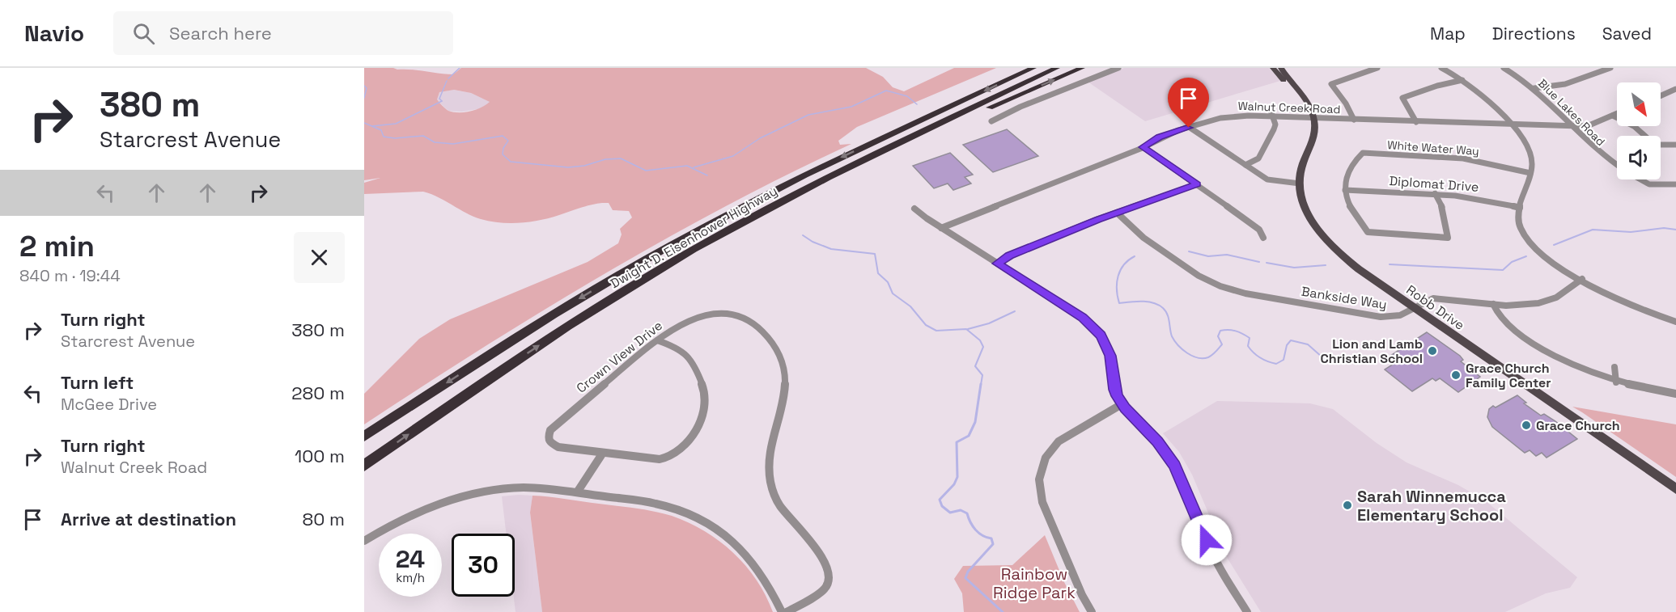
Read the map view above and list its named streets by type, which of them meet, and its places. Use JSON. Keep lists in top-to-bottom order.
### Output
{
  "streets": {
    "highway": ["Dwight D. Eisenhower Highway"],
    "main road": ["Robb Drive"],
    "street": [
      "Walnut Creek Road",
      "Blue Lakes Road",
      "White Water Way",
      "Diplomat Drive",
      "Bankside Way",
      "Crown View Drive"
    ]
  },
  "crossings": [
    ["Walnut Creek Road", "Blue Lakes Road"],
    ["Walnut Creek Road", "Robb Drive"],
    ["White Water Way", "Diplomat Drive"],
    ["Bankside Way", "Robb Drive"]
  ],
  "parks": ["Rainbow Ridge Park"],
  "places": [
    "Lion and Lamb Christian School",
    "Grace Church Family Center",
    "Grace Church",
    "Sarah Winnemucca Elementary School"
  ],
  "north": "bottom right",
  "page": {
    "header": "Navio",
    "search": "Search here",
    "nav": ["Map", "Directions", "Saved"],
    "turn": ["380 m", "Starcrest Avenue"],
    "heading": ["2 min", "840 m · 19:44"],
    "list": [
      {
        "name": "Turn right",
        "note": "Starcrest Avenue",
        "value": "380 m"
      },
      {
        "name": "Turn left",
        "note": "McGee Drive",
        "value": "280 m"
      },
      {
        "name": "Turn right",
        "note": "Walnut Creek Road",
        "value": "100 m"
      },
      {
        "name": "Arrive at destination",
        "value": "80 m"
      }
    ],
    "speed": "24 km/h",
    "limit": "30"
  }
}
